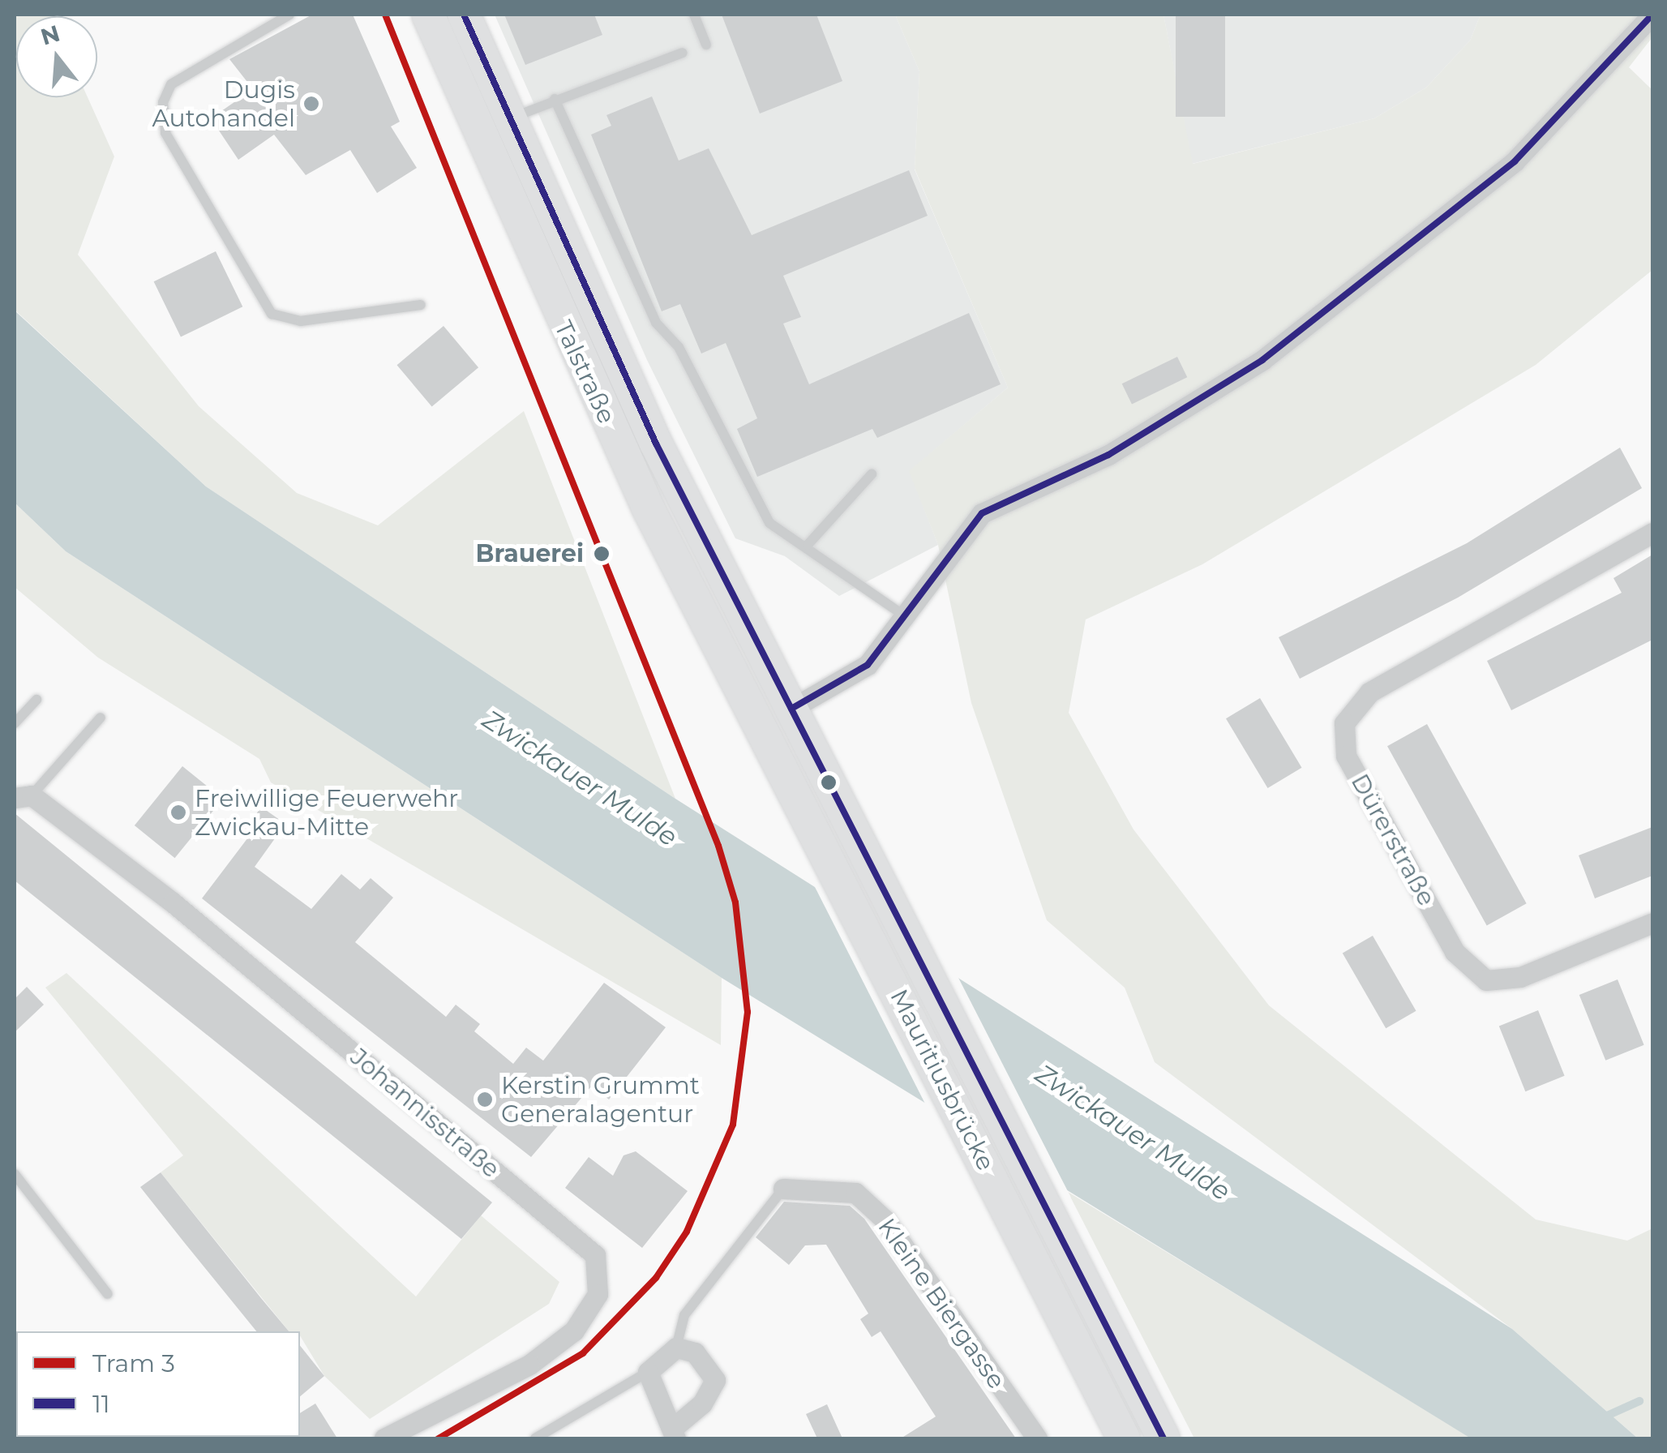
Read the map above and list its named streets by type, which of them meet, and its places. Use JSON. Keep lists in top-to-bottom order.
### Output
{
  "streets": {
    "main road": ["Talstraße", "Mauritiusbrücke"],
    "street": ["Dürerstraße", "Johannisstraße", "Kleine Biergasse"]
  },
  "crossings": [
    ["Talstraße", "Mauritiusbrücke"]
  ],
  "water": ["Zwickauer Mulde"],
  "places": [
    "Dugis Autohandel",
    "Brauerei",
    "Freiwillige Feuerwehr Zwickau-Mitte",
    "Kerstin Grummt Generalagentur"
  ],
  "lines": ["tram line 3", "transit line 11"],
  "legend": ["Tram 3", "11"],
  "north": "top"
}
